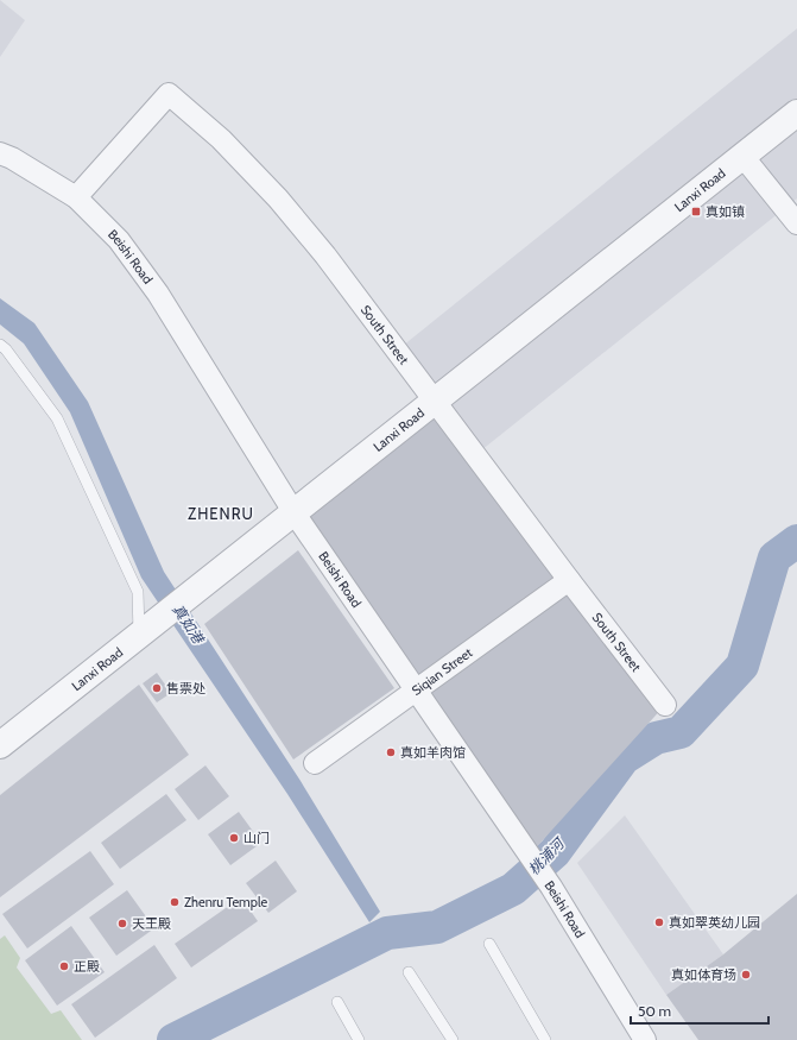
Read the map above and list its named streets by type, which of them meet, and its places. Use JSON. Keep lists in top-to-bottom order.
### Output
{
  "streets": {
    "street": [
      "Lanxi Road",
      "Beishi Road",
      "South Street",
      "Siqian Street"
    ]
  },
  "crossings": [
    ["Lanxi Road", "Beishi Road"],
    ["Lanxi Road", "South Street"],
    ["Beishi Road", "South Street"],
    ["Beishi Road", "Siqian Street"],
    ["South Street", "Siqian Street"]
  ],
  "districts": ["ZHENRU"],
  "water": ["真如港", "桃浦河"],
  "places": {
    "transit": ["真如镇"],
    "other": [
      "售票处",
      "真如羊肉馆",
      "山门",
      "Zhenru Temple",
      "真如翠英幼儿园",
      "天王殿",
      "正殿",
      "真如体育场"
    ]
  },
  "scale_bar": "50 m"
}
